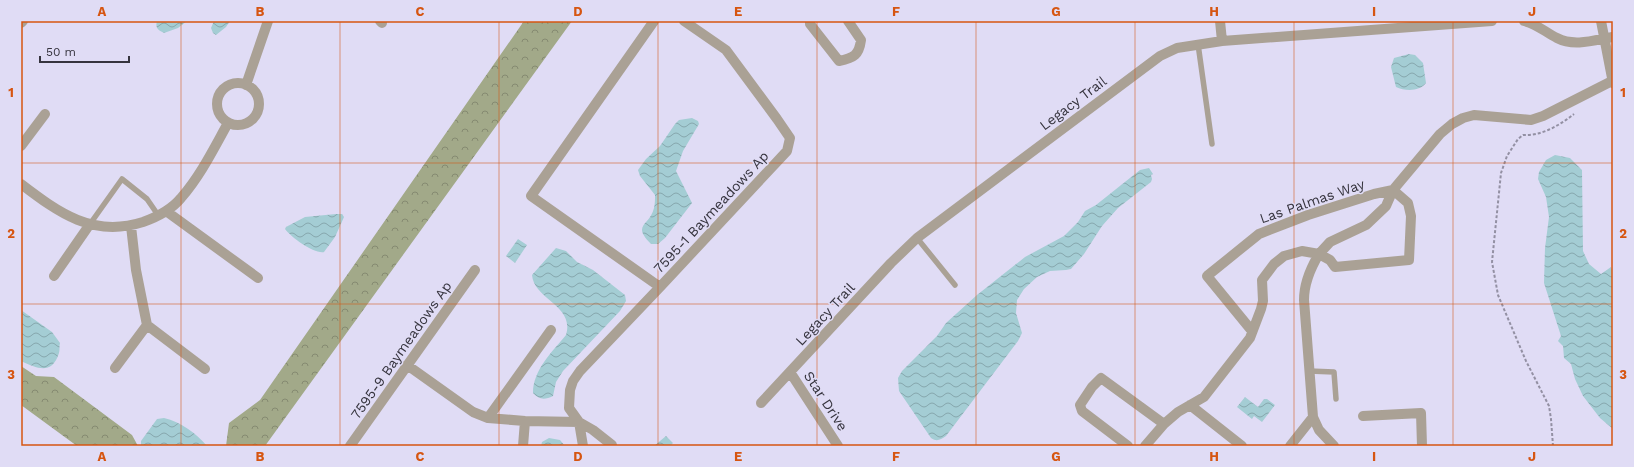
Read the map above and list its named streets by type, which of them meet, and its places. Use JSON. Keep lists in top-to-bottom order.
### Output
{
  "streets": {
    "street": [
      "Legacy Trail",
      "Las Palmas Way",
      "7595-1 Baymeadows Ap",
      "7595-9 Baymeadows Ap",
      "Star Drive"
    ]
  },
  "crossings": [
    ["Legacy Trail", "Star Drive"]
  ],
  "scale_bar": "50 m",
  "grid": {
    "columns": [
      "A",
      "B",
      "C",
      "D",
      "E",
      "F",
      "G",
      "H",
      "I",
      "J"
    ],
    "rows": ["1", "2", "3"]
  }
}
